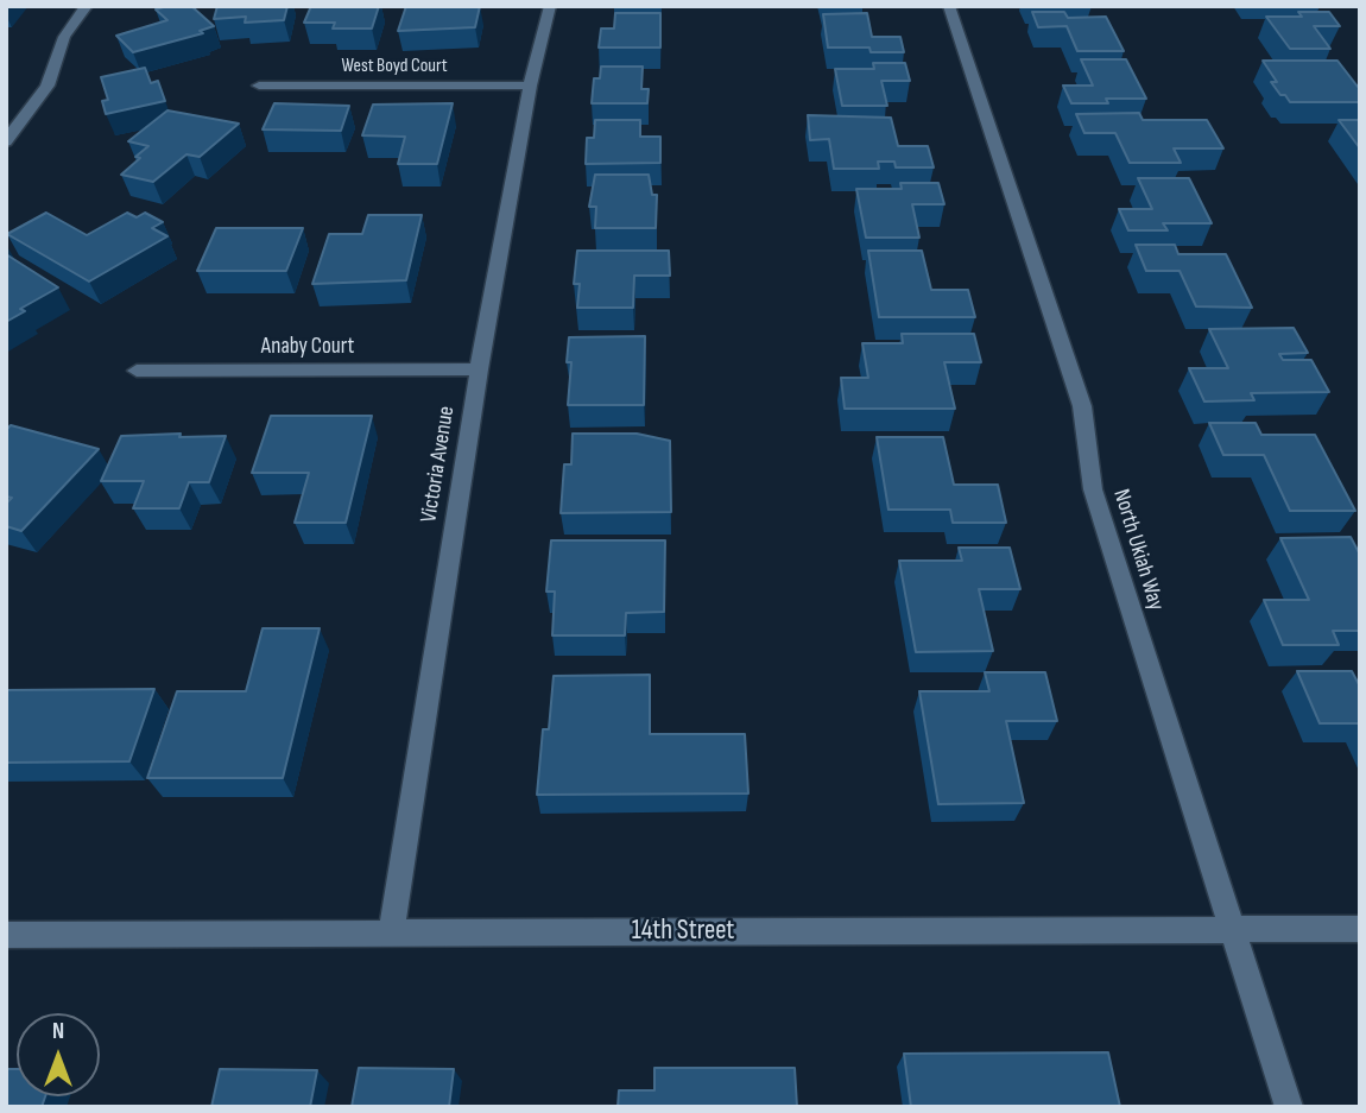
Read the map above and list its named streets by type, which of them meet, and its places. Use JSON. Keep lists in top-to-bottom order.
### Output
{
  "streets": {
    "street": [
      "West Boyd Court",
      "Anaby Court",
      "Victoria Avenue",
      "North Ukiah Way",
      "14th Street"
    ]
  },
  "crossings": [
    ["West Boyd Court", "Victoria Avenue"],
    ["Anaby Court", "Victoria Avenue"],
    ["Victoria Avenue", "14th Street"],
    ["North Ukiah Way", "14th Street"]
  ],
  "north": "top"
}
